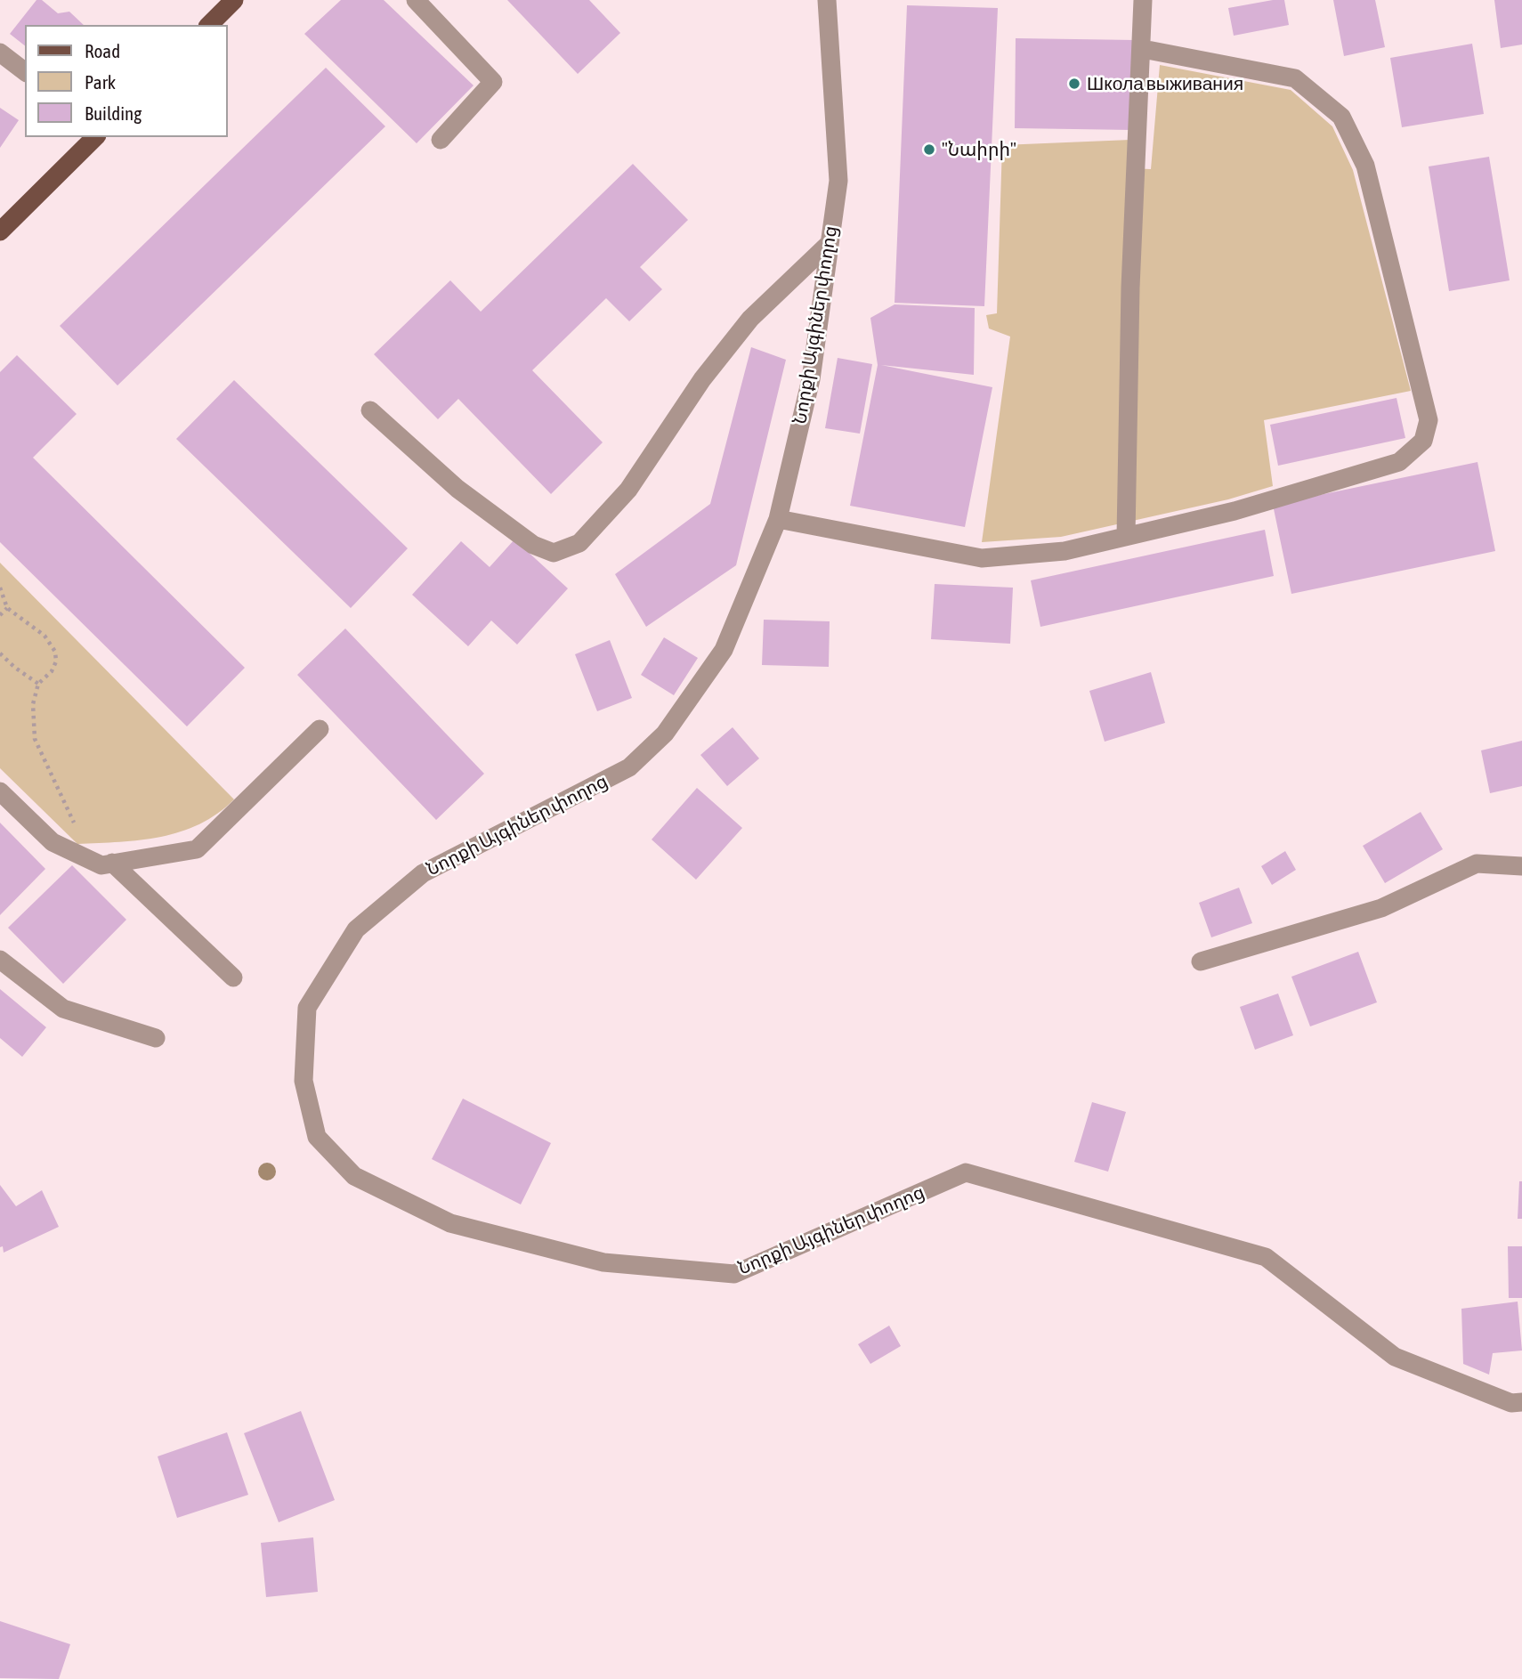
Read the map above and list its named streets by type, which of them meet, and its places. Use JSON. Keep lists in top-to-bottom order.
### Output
{
  "streets": {
    "street": ["Նորքի Այգիներ փողոց"]
  },
  "places": ["Школа выживания", "\"Նաիրի\""],
  "legend": ["Road", "Park", "Building"]
}
